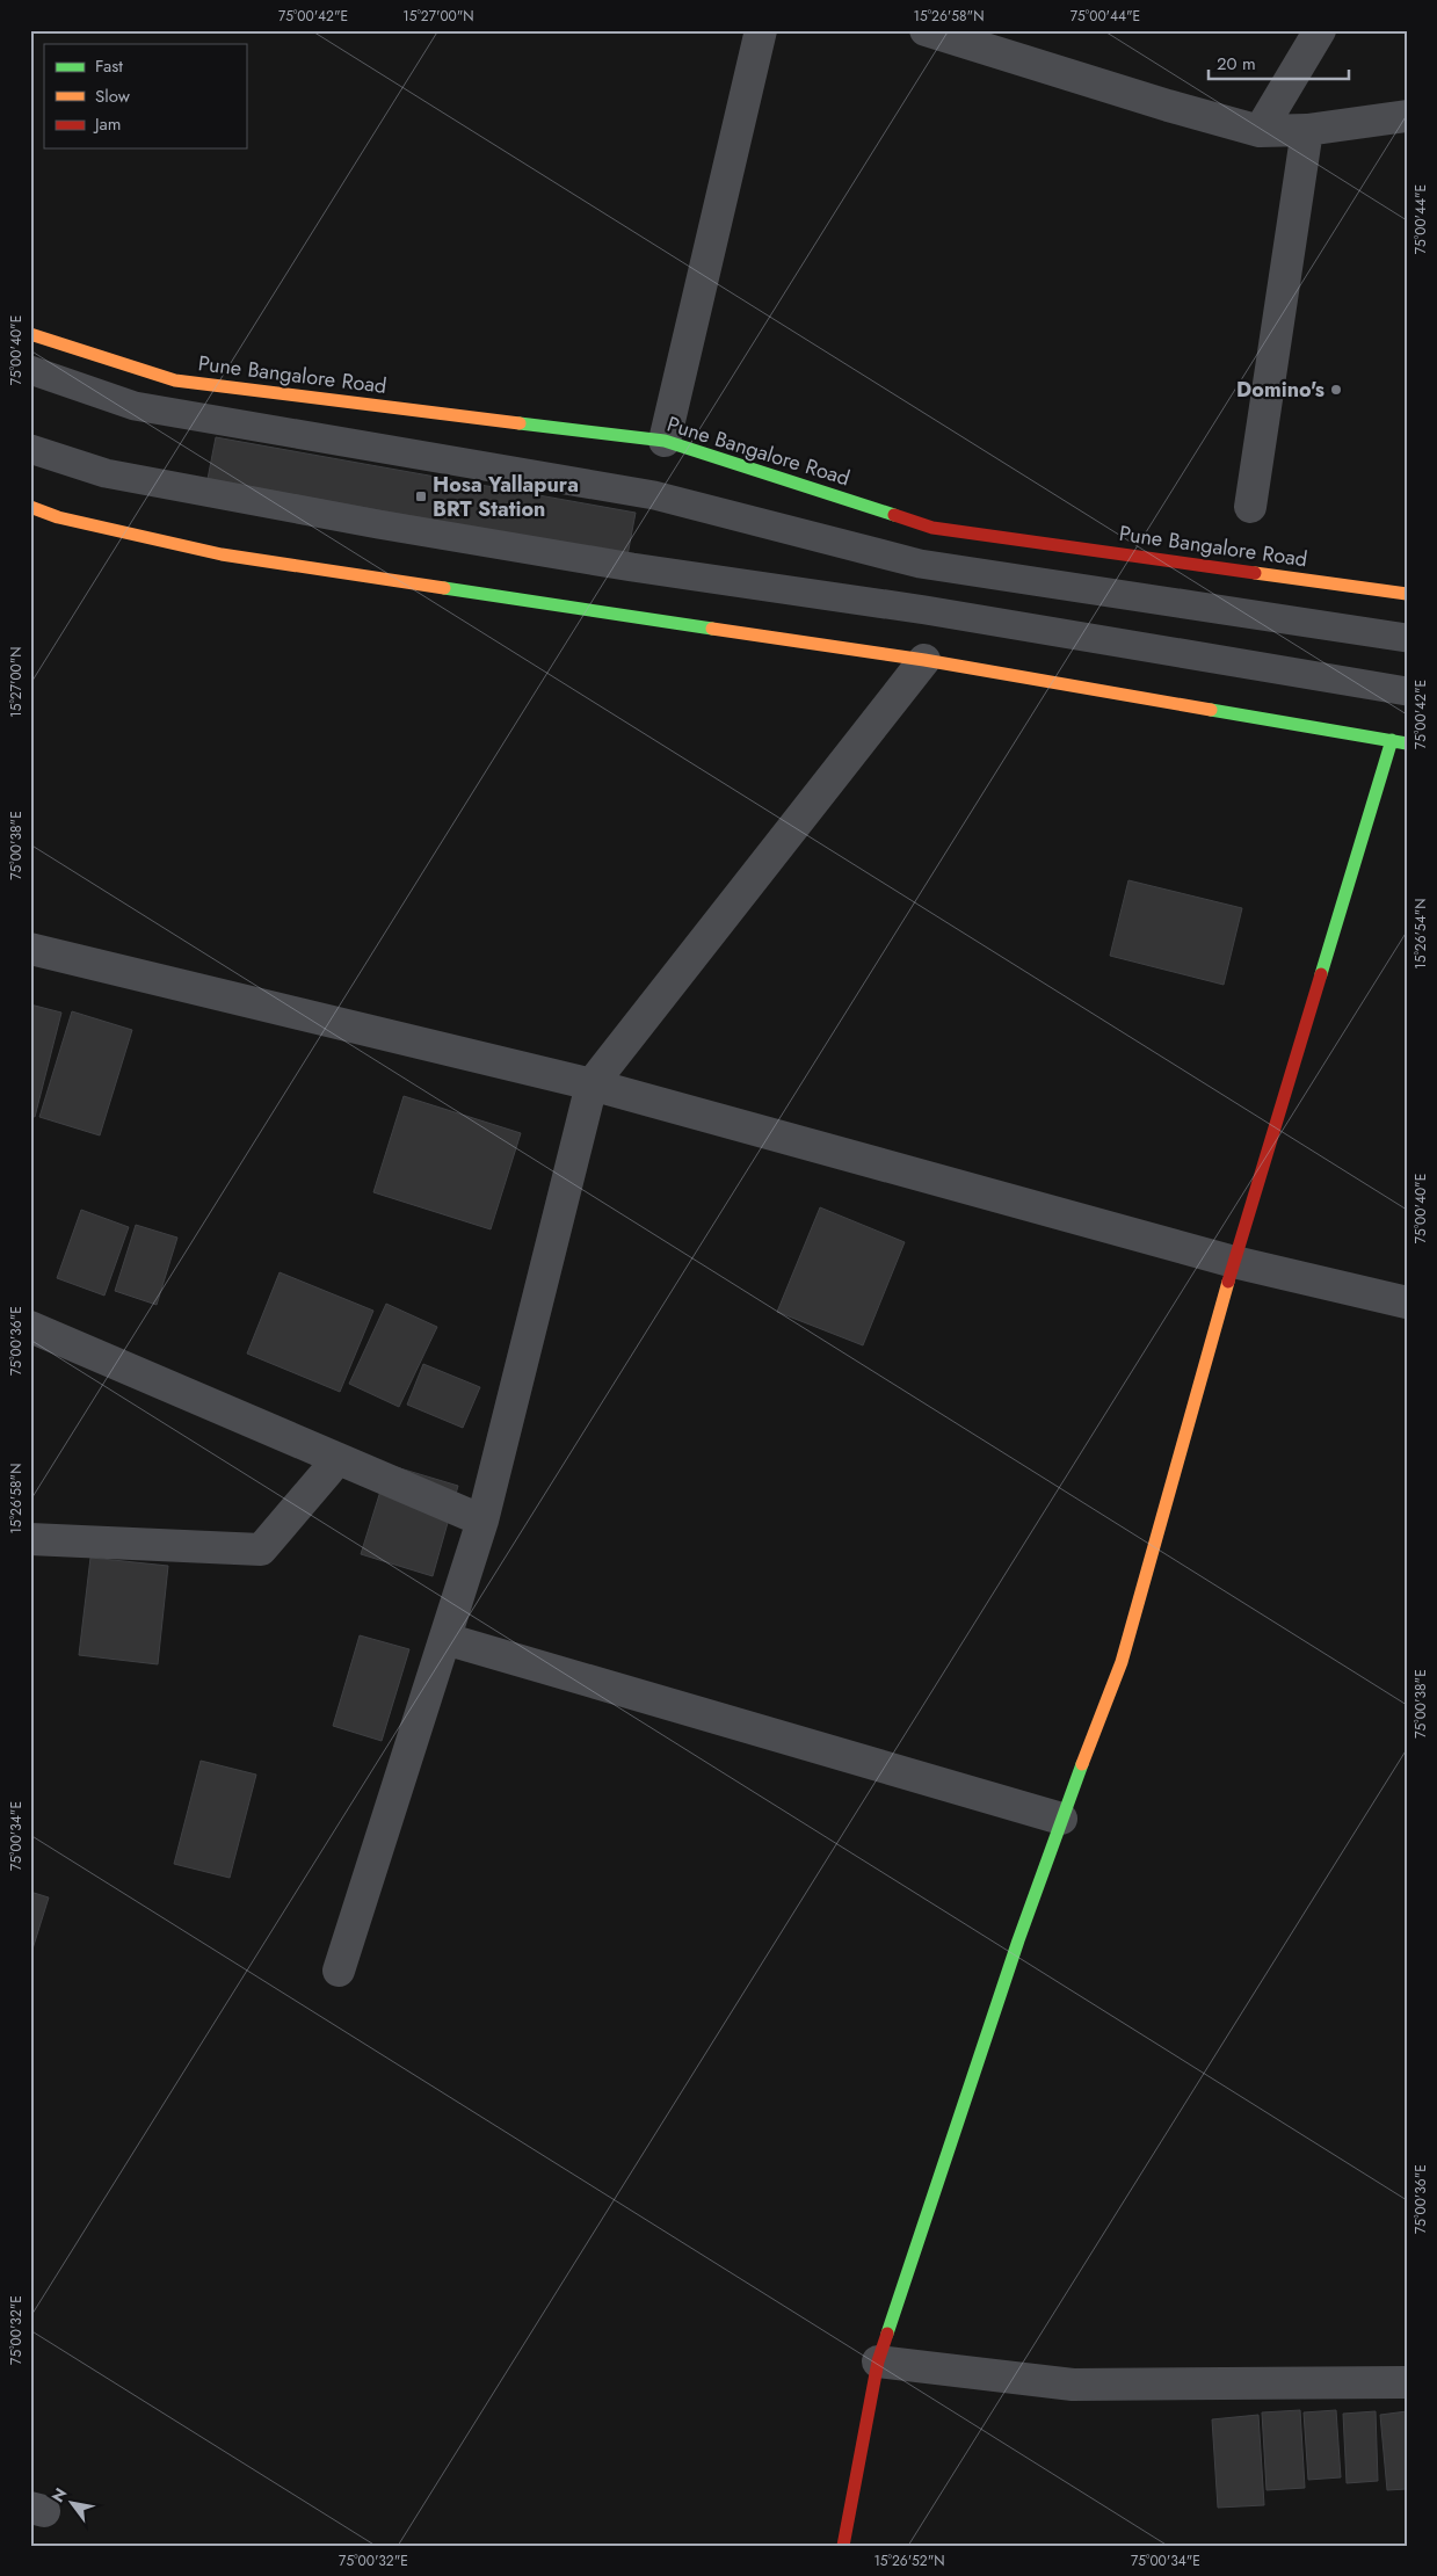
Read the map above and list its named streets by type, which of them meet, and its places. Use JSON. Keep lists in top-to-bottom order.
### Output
{
  "streets": {
    "main road": ["Pune Bangalore Road"]
  },
  "places": {
    "other": ["Domino's"],
    "transit": ["Hosa Yallapura BRT Station"]
  },
  "legend": ["Fast", "Slow", "Jam"],
  "scale_bar": "20 m",
  "north": "top left",
  "coordinates": [
    "75°00'42\"E",
    "15°27'00\"N",
    "15°26'58\"N",
    "75°00'44\"E",
    "75°00'40\"E",
    "75°00'38\"E",
    "15°26'54\"N",
    "75°00'36\"E",
    "75°00'34\"E",
    "75°00'32\"E",
    "15°26'52\"N"
  ]
}
